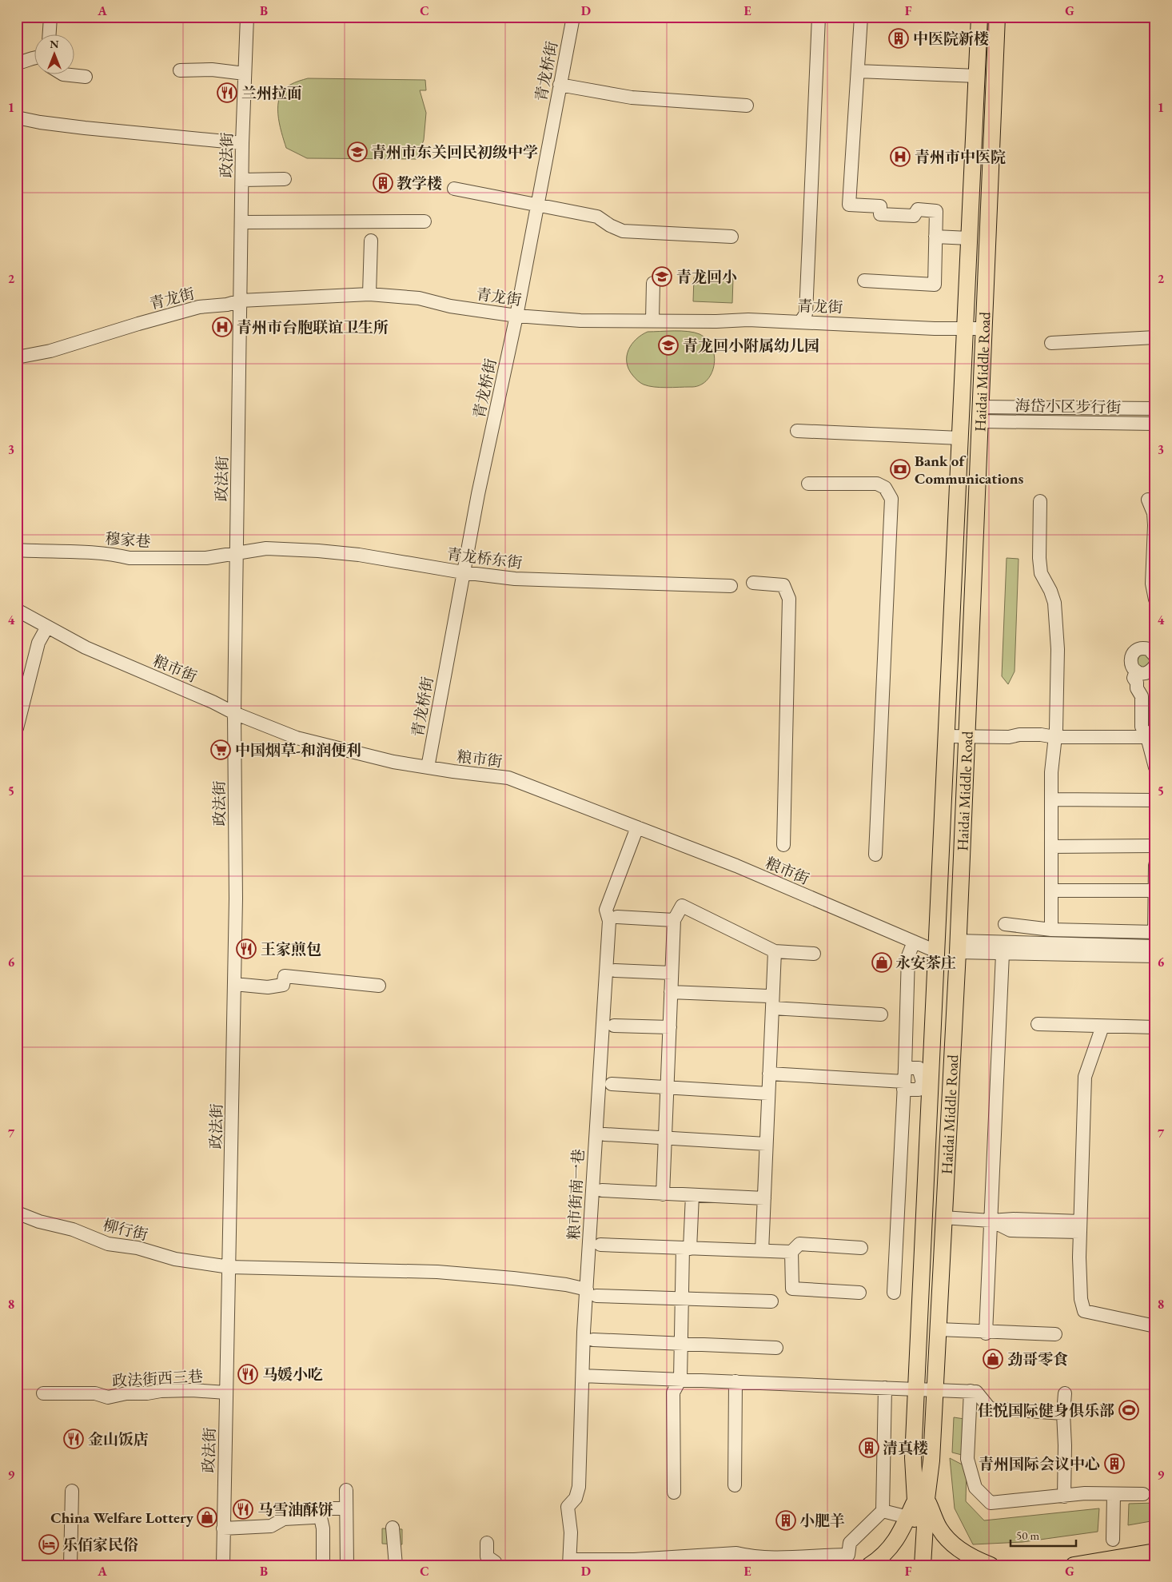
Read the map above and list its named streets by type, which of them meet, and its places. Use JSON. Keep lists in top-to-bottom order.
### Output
{
  "streets": {
    "main road": ["Haidai Middle Road"],
    "street": [
      "青龙桥街",
      "政法街",
      "青龙街",
      "海岱小区步行街",
      "穆家巷",
      "青龙桥东街",
      "粮市街",
      "粮市街南一巷",
      "柳行街",
      "政法街西三巷"
    ]
  },
  "crossings": [
    ["青龙桥街", "青龙街"],
    ["青龙桥街", "青龙桥东街"],
    ["青龙桥街", "粮市街"],
    ["政法街", "青龙街"],
    ["政法街", "穆家巷"],
    ["政法街", "青龙桥东街"],
    ["政法街", "粮市街"],
    ["政法街", "柳行街"],
    ["政法街", "政法街西三巷"],
    ["青龙街", "Haidai Middle Road"],
    ["Haidai Middle Road", "海岱小区步行街"],
    ["Haidai Middle Road", "粮市街"],
    ["穆家巷", "青龙桥东街"],
    ["粮市街", "粮市街南一巷"],
    ["粮市街南一巷", "柳行街"]
  ],
  "places": {
    "building": [
      "中医院新楼",
      "教学楼",
      "清真楼",
      "青州国际会议中心",
      "小肥羊"
    ],
    "restaurant": [
      "兰州拉面",
      "王家煎包",
      "马媛小吃",
      "金山饭店",
      "马雪油酥饼"
    ],
    "school or university": ["青州市东关回民初级中学", "青龙回小", "青龙回小附属幼儿园"],
    "hospital": ["青州市中医院", "青州市台胞联谊卫生所"],
    "bank": ["Bank of Communications"],
    "supermarket": ["中国烟草-和润便利"],
    "shop": ["永安茶庄", "劲哥零食", "China Welfare Lottery"],
    "sports": ["佳悦国际健身俱乐部"],
    "hotel": ["乐佰家民俗"]
  },
  "scale_bar": "50 m",
  "north": "top",
  "grid": {
    "columns": [
      "A",
      "B",
      "C",
      "D",
      "E",
      "F",
      "G"
    ],
    "rows": [
      "1",
      "2",
      "3",
      "4",
      "5",
      "6",
      "7",
      "8",
      "9"
    ]
  }
}
